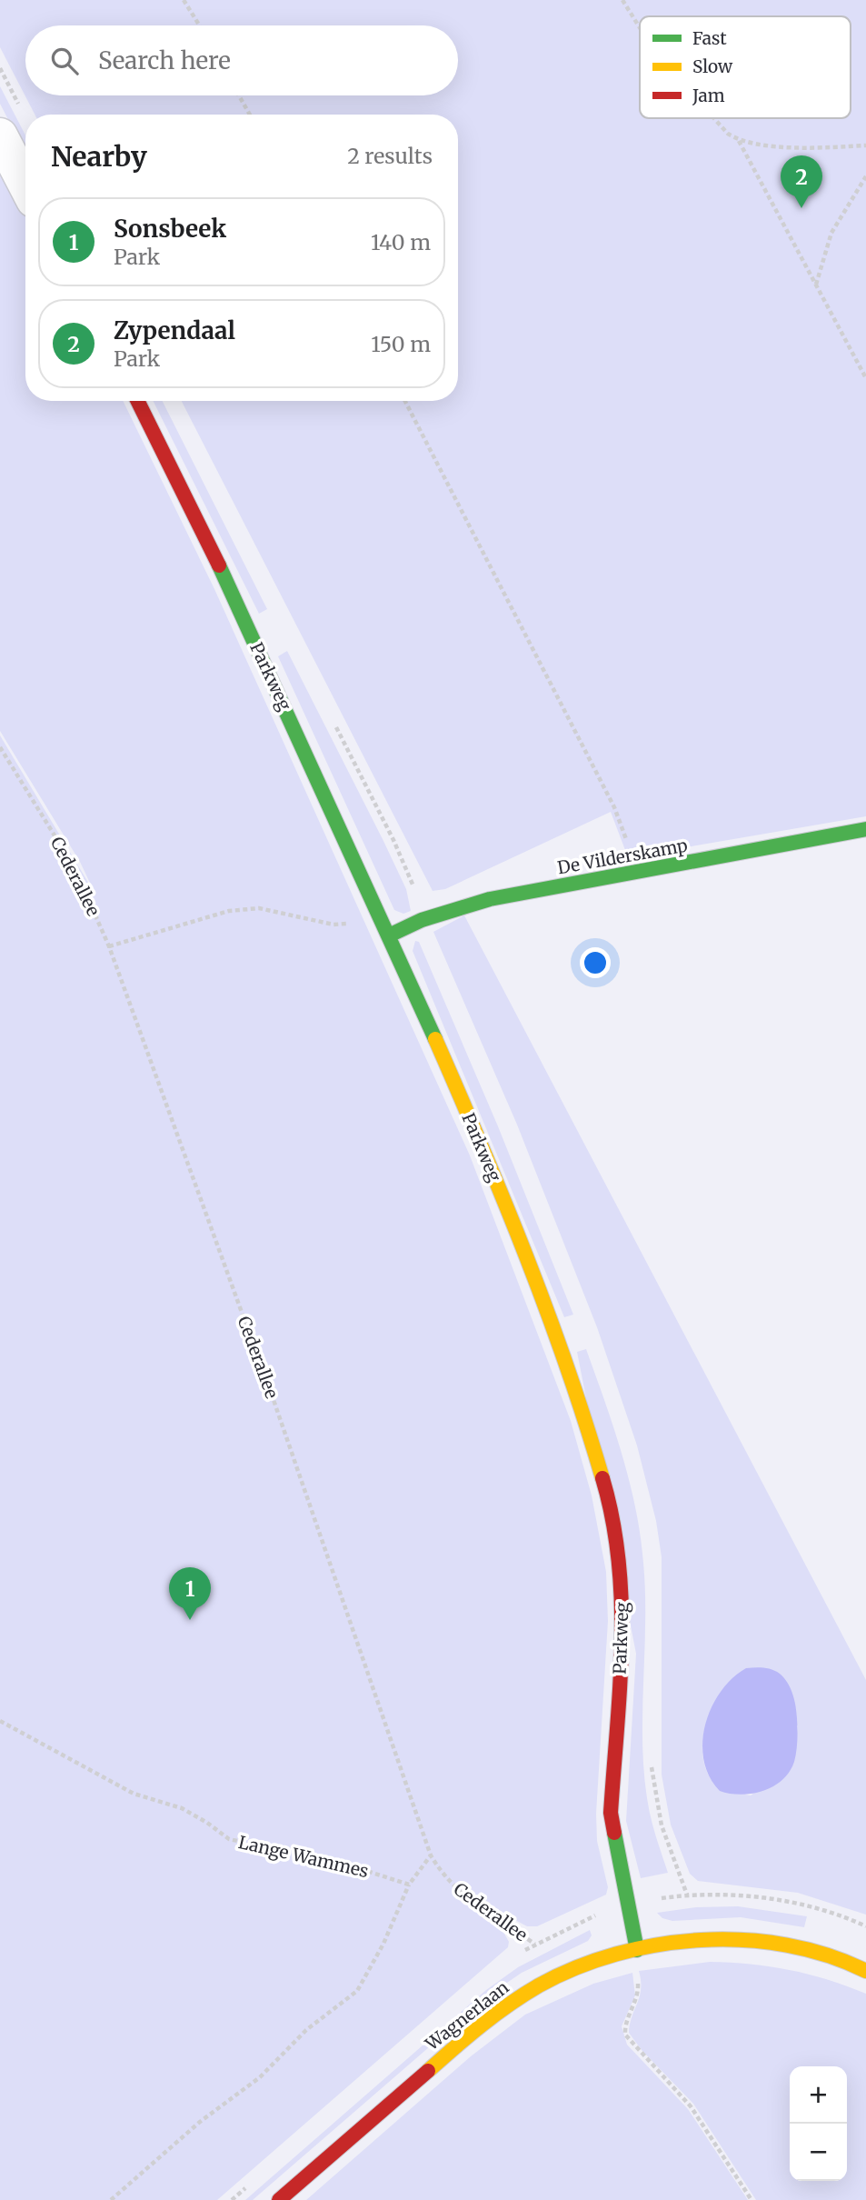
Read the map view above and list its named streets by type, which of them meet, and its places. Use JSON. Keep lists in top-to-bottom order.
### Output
{
  "streets": {
    "street": ["Parkweg", "De Vilderskamp", "Wagnerlaan"],
    "path": ["Cederallee", "Lange Wammes"]
  },
  "crossings": [
    ["Parkweg", "De Vilderskamp"],
    ["Parkweg", "Cederallee"],
    ["Parkweg", "Wagnerlaan"]
  ],
  "legend": ["Fast", "Slow", "Jam"],
  "page": {
    "search": "Search here",
    "heading": ["Nearby", "2 results"],
    "pins": ["2", "1"],
    "list": [
      {
        "mark": "1",
        "name": "Sonsbeek",
        "note": "Park",
        "value": "140 m"
      },
      {
        "mark": "2",
        "name": "Zypendaal",
        "note": "Park",
        "value": "150 m"
      }
    ],
    "map_buttons": ["+", "−"]
  }
}
